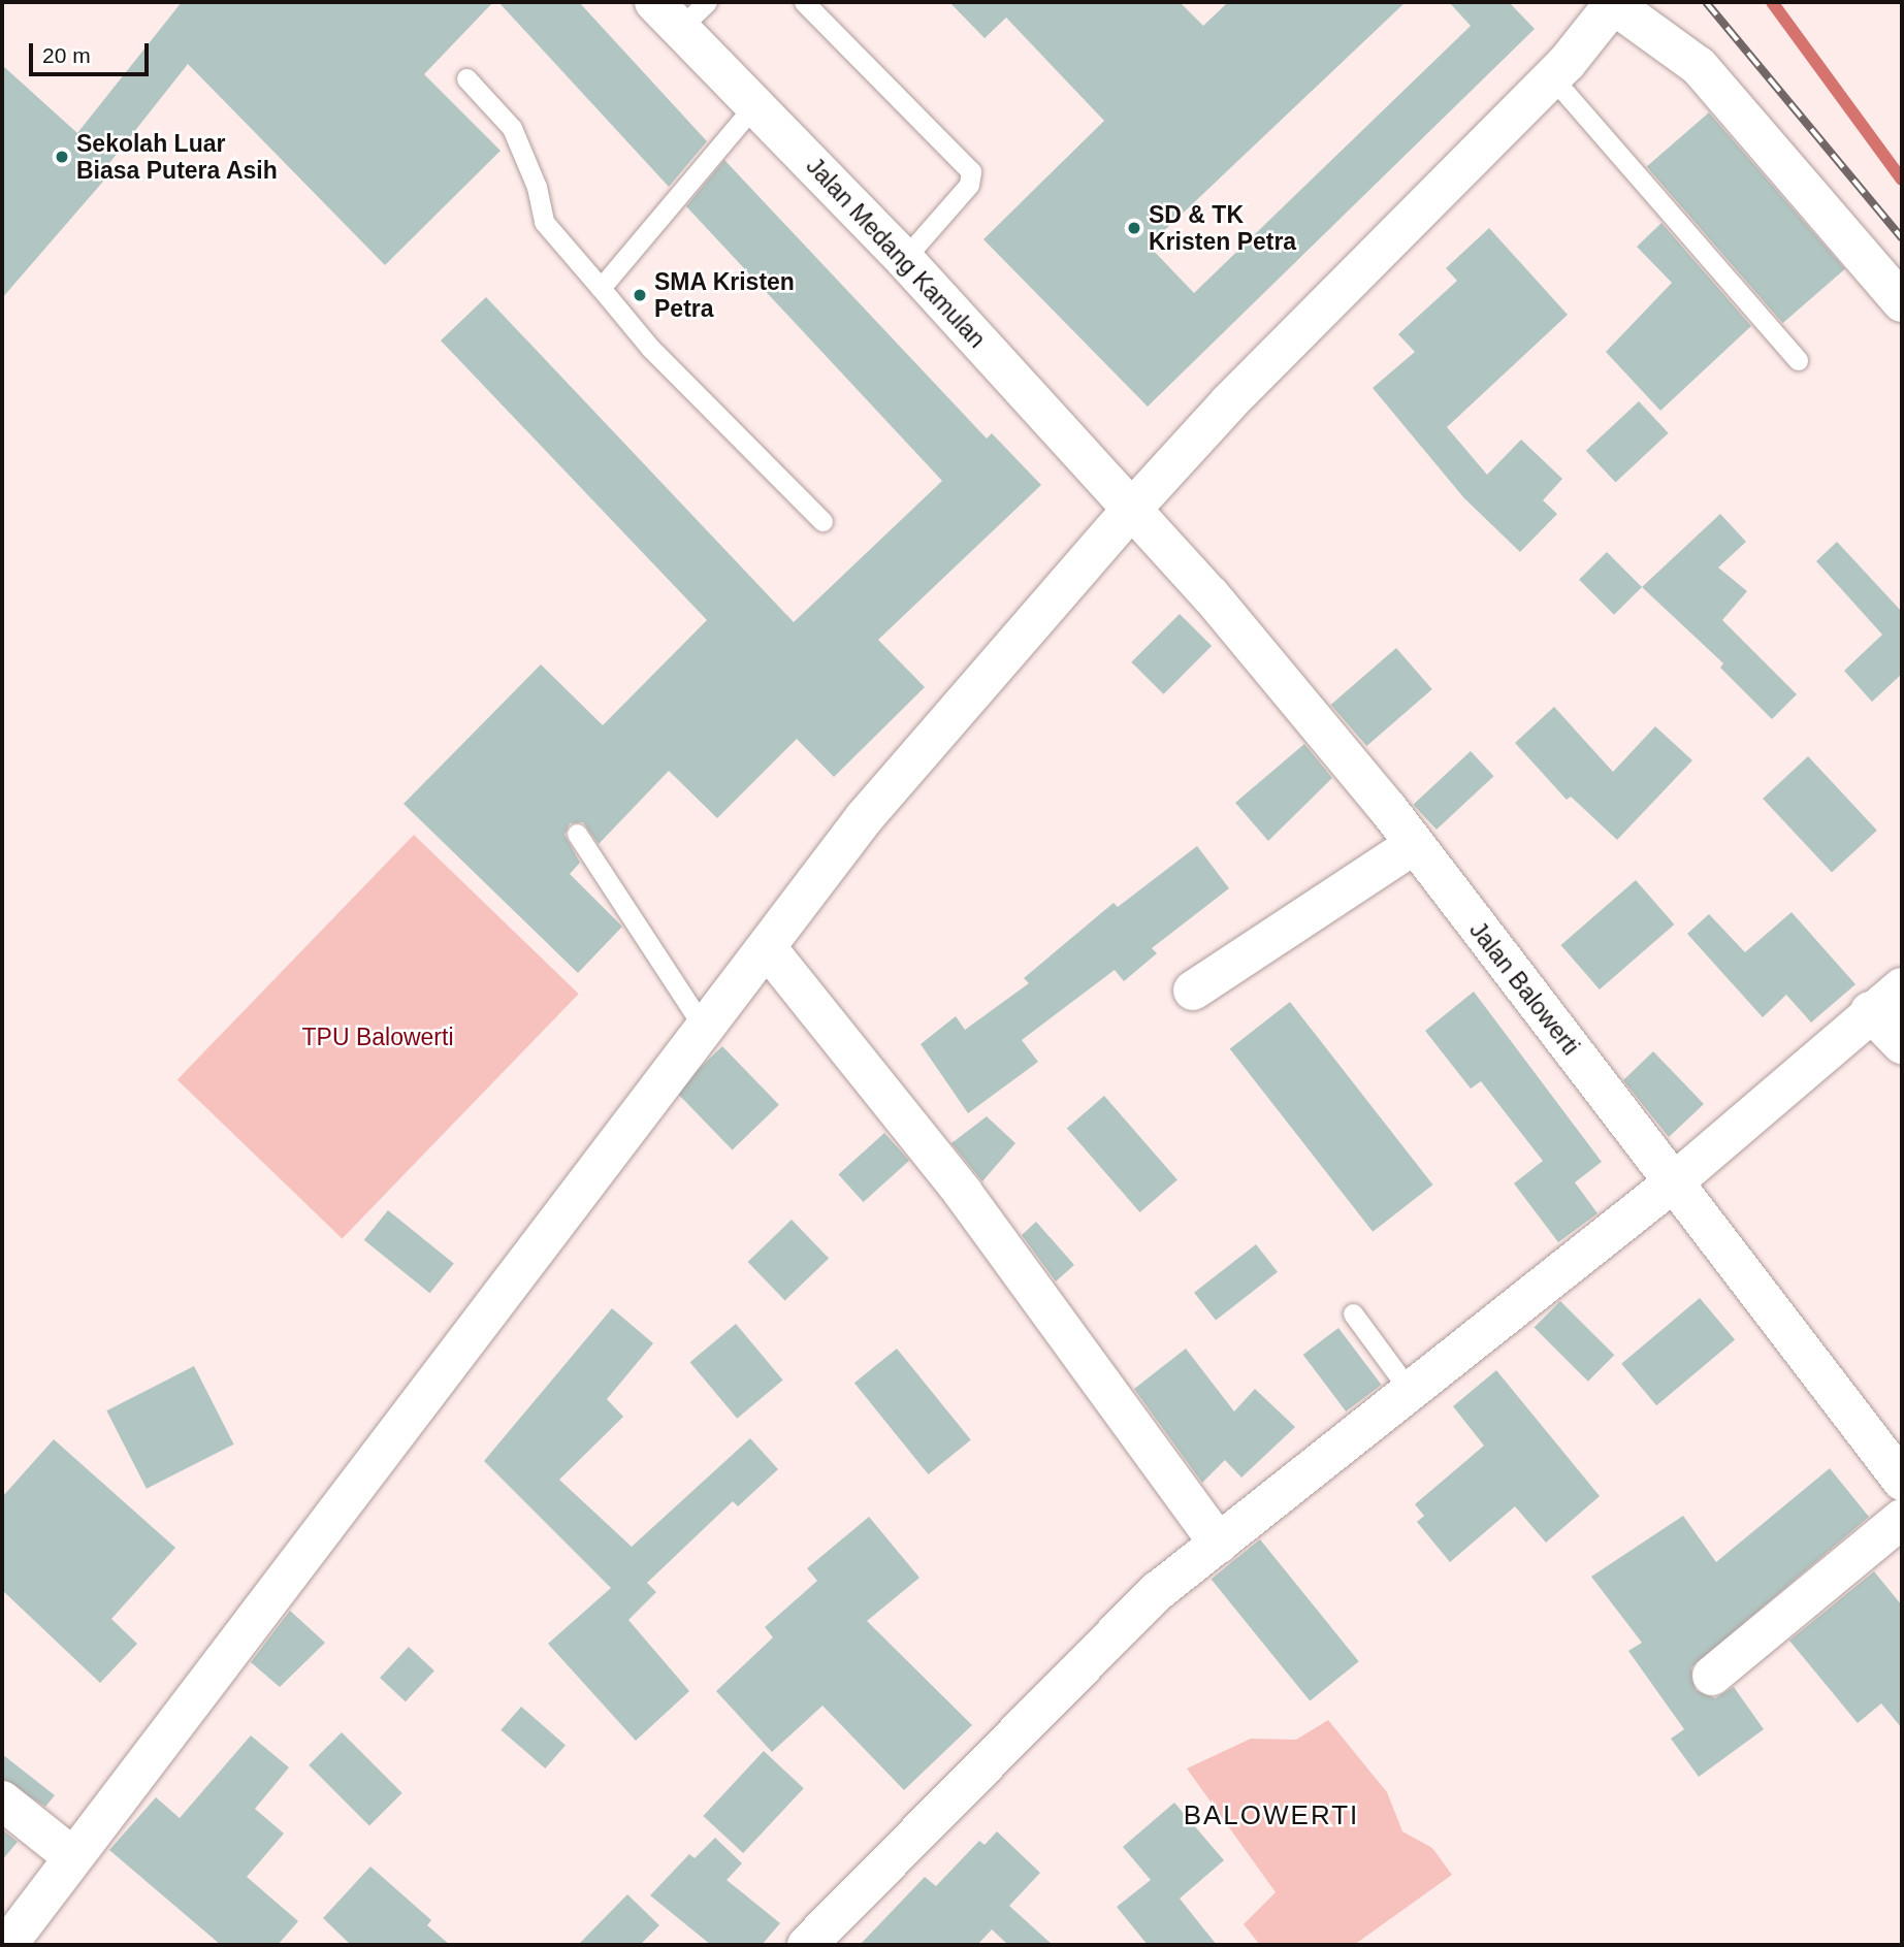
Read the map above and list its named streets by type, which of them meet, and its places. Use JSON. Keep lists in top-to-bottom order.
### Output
{
  "streets": {
    "street": ["Jalan Medang Kamulan", "Jalan Balowerti"]
  },
  "crossings": [
    ["Jalan Medang Kamulan", "Jalan Balowerti"]
  ],
  "districts": ["BALOWERTI"],
  "parks": ["TPU Balowerti"],
  "places": ["Sekolah Luar Biasa Putera Asih", "SD & TK Kristen Petra", "SMA Kristen Petra"],
  "scale_bar": "20 m"
}
